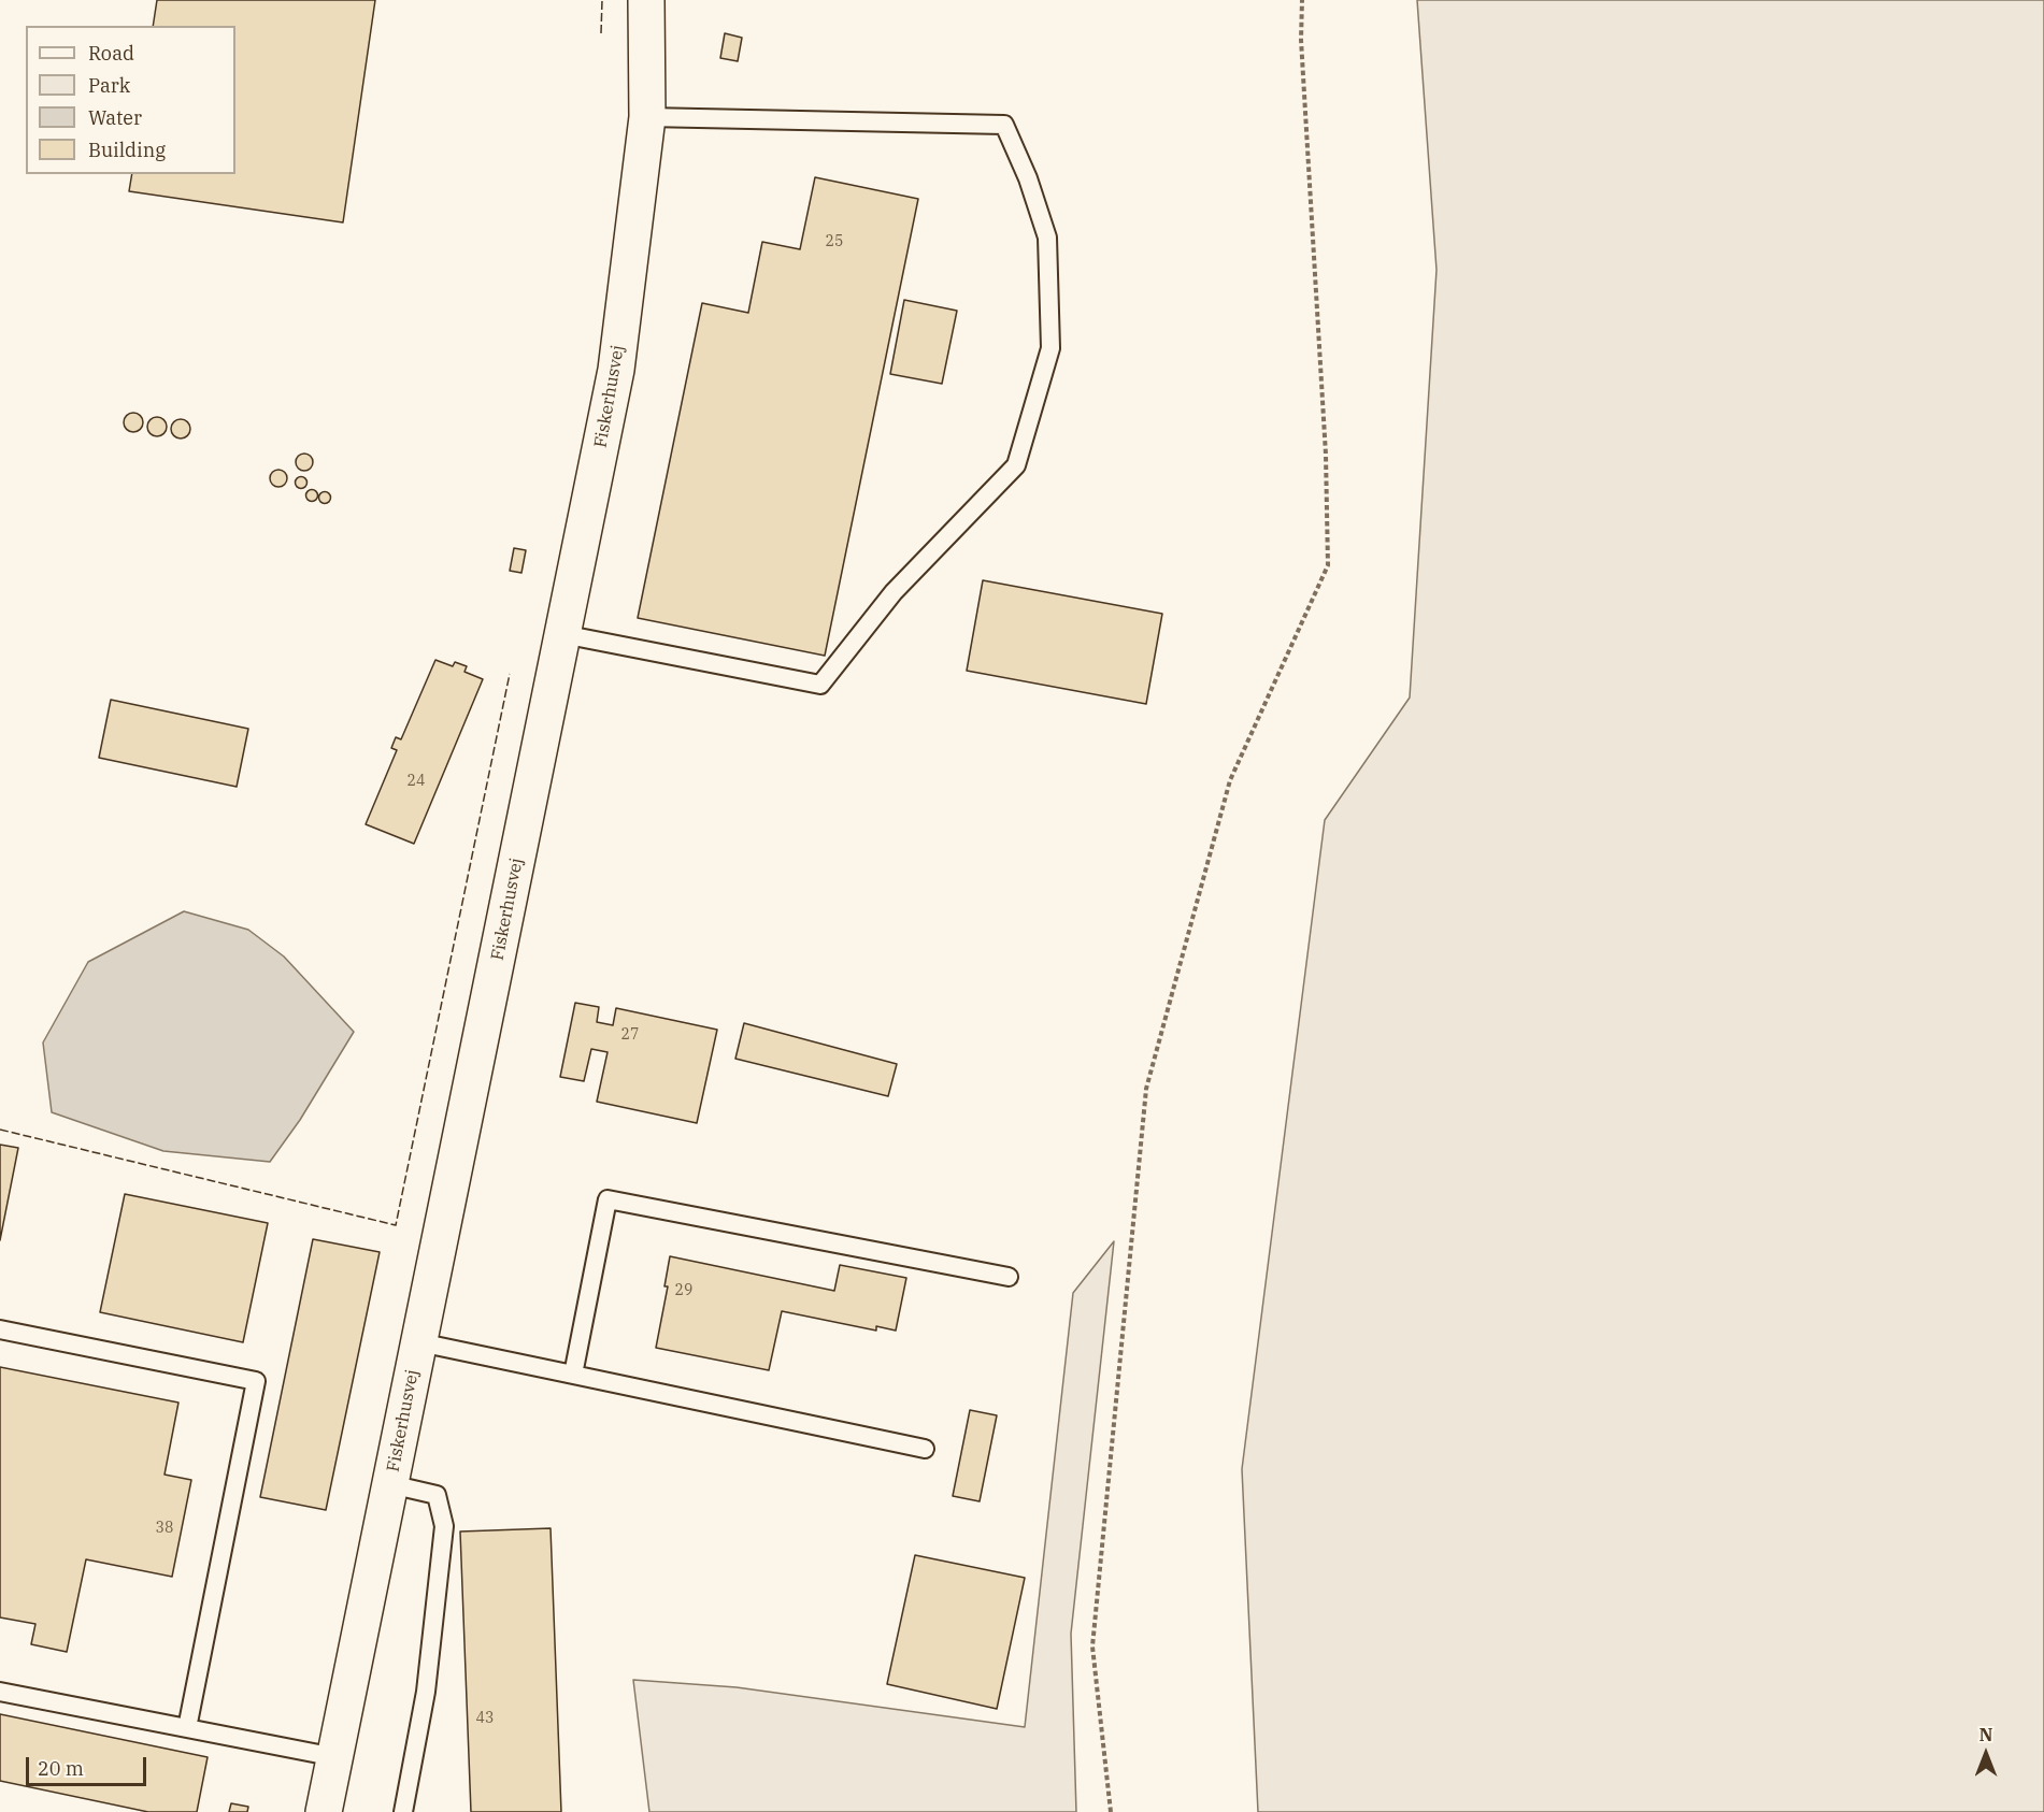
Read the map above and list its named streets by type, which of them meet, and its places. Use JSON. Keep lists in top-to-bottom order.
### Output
{
  "streets": {
    "street": ["Fiskerhusvej"]
  },
  "house_numbers": [
    "25",
    "24",
    "27",
    "29",
    "38",
    "43"
  ],
  "legend": [
    "Road",
    "Park",
    "Water",
    "Building"
  ],
  "scale_bar": "20 m",
  "north": "top"
}
